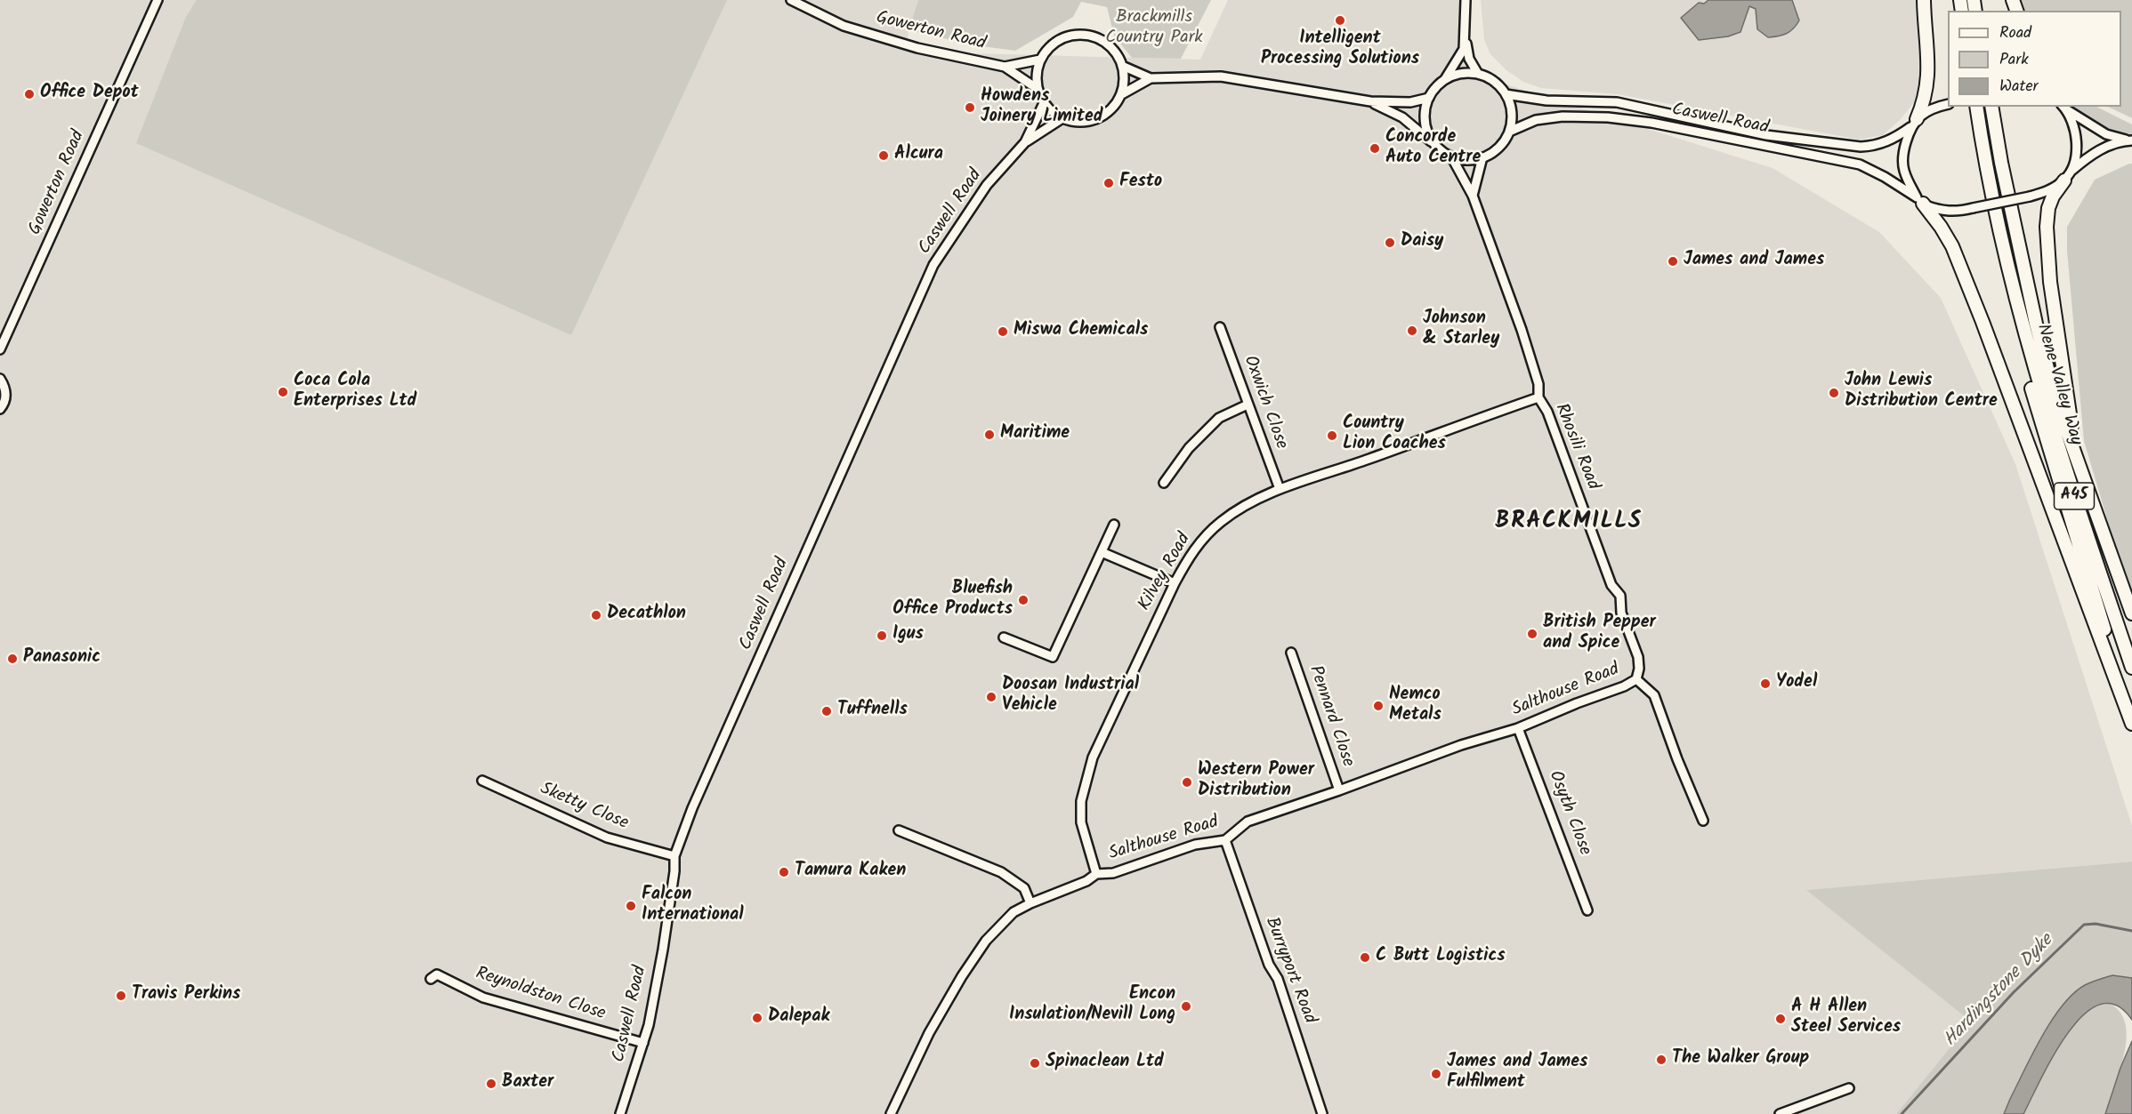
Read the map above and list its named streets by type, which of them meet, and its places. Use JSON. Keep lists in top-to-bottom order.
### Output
{
  "streets": {
    "highway": ["Nene Valley Way", "A45"],
    "street": [
      "Gowerton Road",
      "Caswell Road",
      "Oxwich Close",
      "Rhosili Road",
      "Kilvey Road",
      "Salthouse Road",
      "Pennard Close",
      "Sketty Close",
      "Osyth Close",
      "Burryport Road",
      "Reynoldston Close"
    ]
  },
  "crossings": [
    ["Gowerton Road", "Caswell Road"],
    ["Caswell Road", "Rhosili Road"],
    ["Caswell Road", "Sketty Close"],
    ["Caswell Road", "Reynoldston Close"],
    ["Oxwich Close", "Kilvey Road"],
    ["Rhosili Road", "Kilvey Road"],
    ["Rhosili Road", "Salthouse Road"],
    ["Kilvey Road", "Salthouse Road"],
    ["Salthouse Road", "Pennard Close"],
    ["Salthouse Road", "Osyth Close"],
    ["Salthouse Road", "Burryport Road"]
  ],
  "districts": ["BRACKMILLS"],
  "water": ["Hardingstone Dyke"],
  "parks": ["Brackmills Country Park"],
  "places": [
    "Intelligent Processing Solutions",
    "Office Depot",
    "Howdens Joinery Limited",
    "Concorde Auto Centre",
    "Alcura",
    "Festo",
    "Daisy",
    "James and James",
    "Johnson & Starley",
    "Miswa Chemicals",
    "Coca Cola Enterprises Ltd",
    "John Lewis Distribution Centre",
    "Maritime",
    "Country Lion Coaches",
    "Bluefish Office Products",
    "Decathlon",
    "British Pepper and Spice",
    "Igus",
    "Panasonic",
    "Yodel",
    "Doosan Industrial Vehicle",
    "Nemco Metals",
    "Tuffnells",
    "Western Power Distribution",
    "Tamura Kaken",
    "Falcon International",
    "C Butt Logistics",
    "Travis Perkins",
    "Encon Insulation/Nevill Long",
    "Dalepak",
    "A H Allen Steel Services",
    "The Walker Group",
    "Spinaclean Ltd",
    "James and James Fulfilment",
    "Baxter"
  ],
  "legend": ["Road", "Park", "Water"]
}
